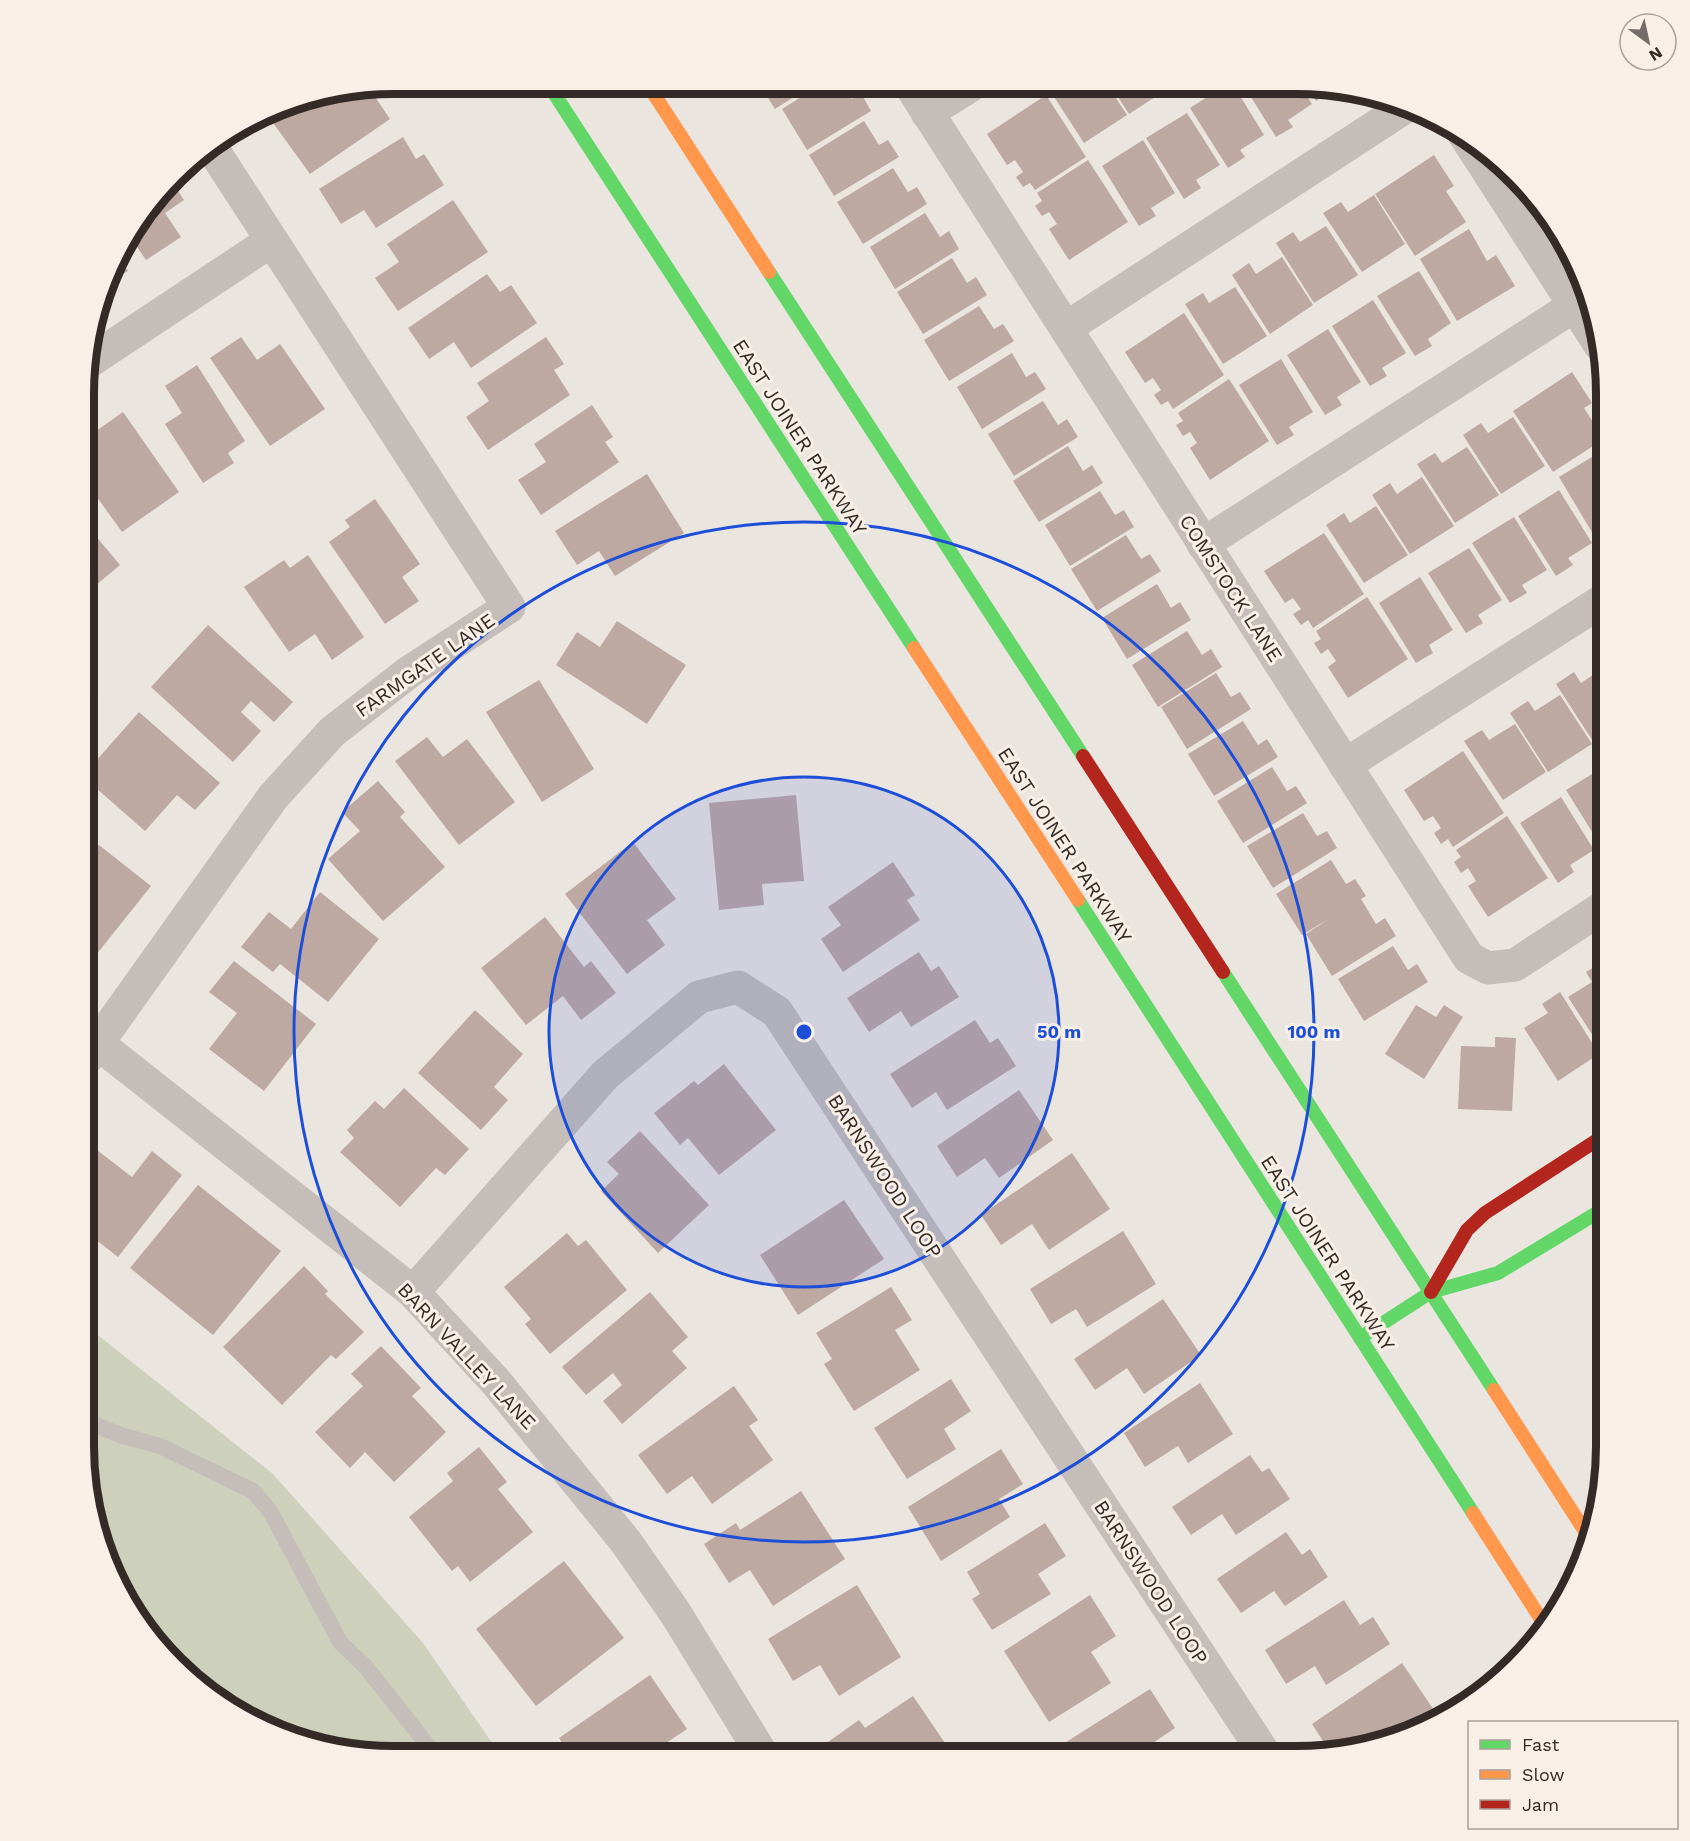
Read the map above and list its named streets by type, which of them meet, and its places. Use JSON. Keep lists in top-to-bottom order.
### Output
{
  "streets": {
    "main road": ["EAST JOINER PARKWAY"],
    "street": [
      "COMSTOCK LANE",
      "FARMGATE LANE",
      "BARNSWOOD LOOP",
      "BARN VALLEY LANE"
    ]
  },
  "crossings": [
    ["BARNSWOOD LOOP", "BARN VALLEY LANE"]
  ],
  "legend": ["Fast", "Slow", "Jam"],
  "north": "bottom right",
  "rings": ["50 m", "100 m"]
}
